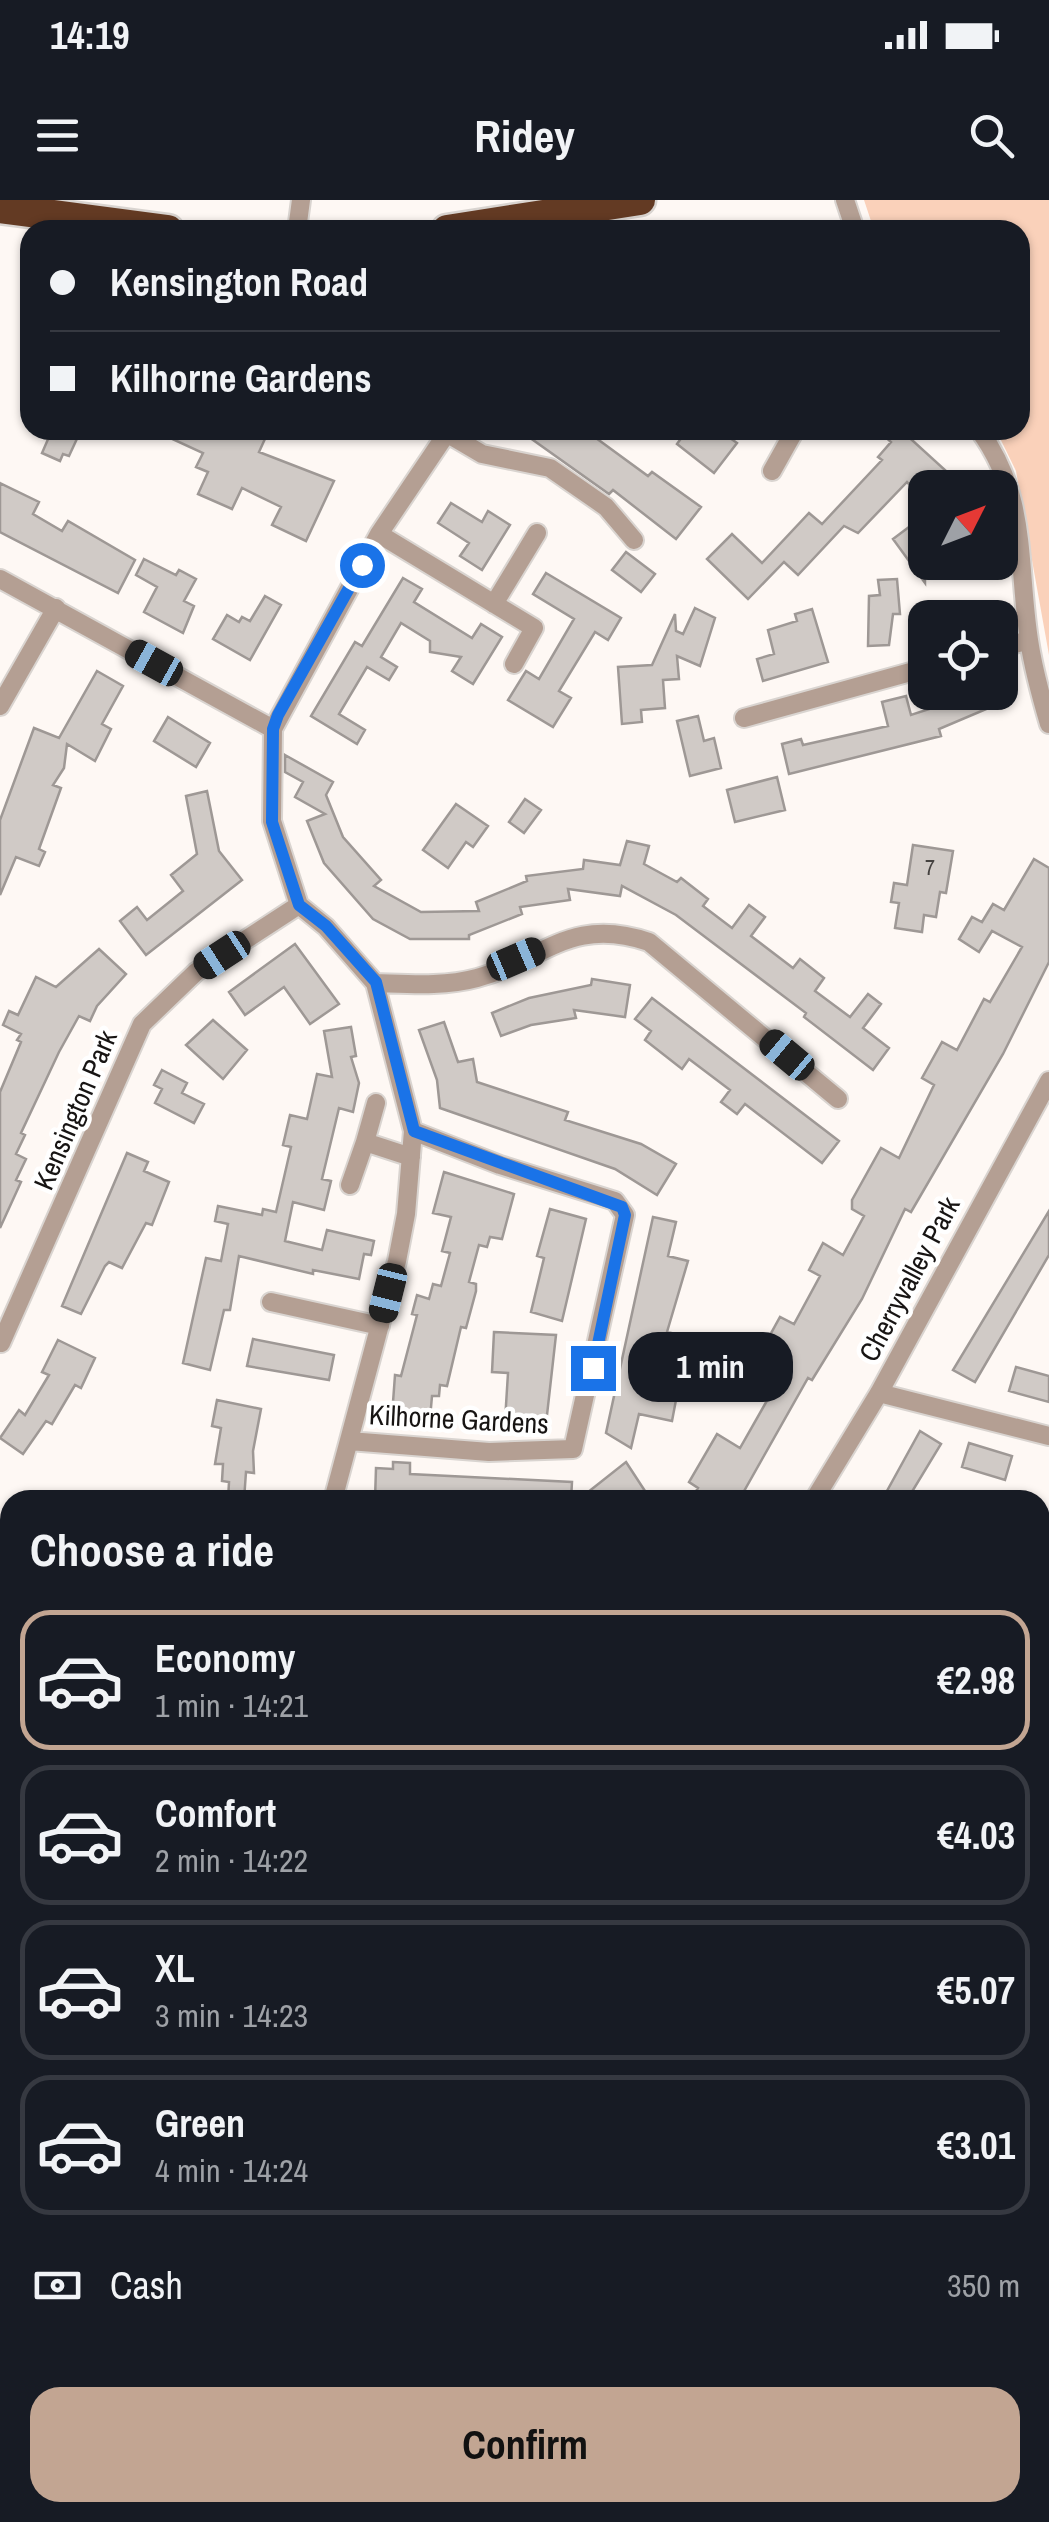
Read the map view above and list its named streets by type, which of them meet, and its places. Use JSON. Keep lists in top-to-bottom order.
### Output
{
  "streets": {
    "street": ["Kensington Park", "Cherryvalley Park", "Kilhorne Gardens"]
  },
  "house_numbers": ["7"],
  "north": "top right",
  "page": {
    "status": "14:19",
    "header": "Ridey",
    "banner": ["Kensington Road", "Kilhorne Gardens"],
    "bubble": "1 min",
    "heading": "Choose a ride",
    "list": [
      {
        "name": "Economy",
        "note": "1 min · 14:21",
        "value": "€2.98"
      },
      {
        "name": "Comfort",
        "note": "2 min · 14:22",
        "value": "€4.03"
      },
      {
        "name": "XL",
        "note": "3 min · 14:23",
        "value": "€5.07"
      },
      {
        "name": "Green",
        "note": "4 min · 14:24",
        "value": "€3.01"
      }
    ],
    "pay": ["Cash", "350 m"],
    "buttons": "Confirm"
  }
}
